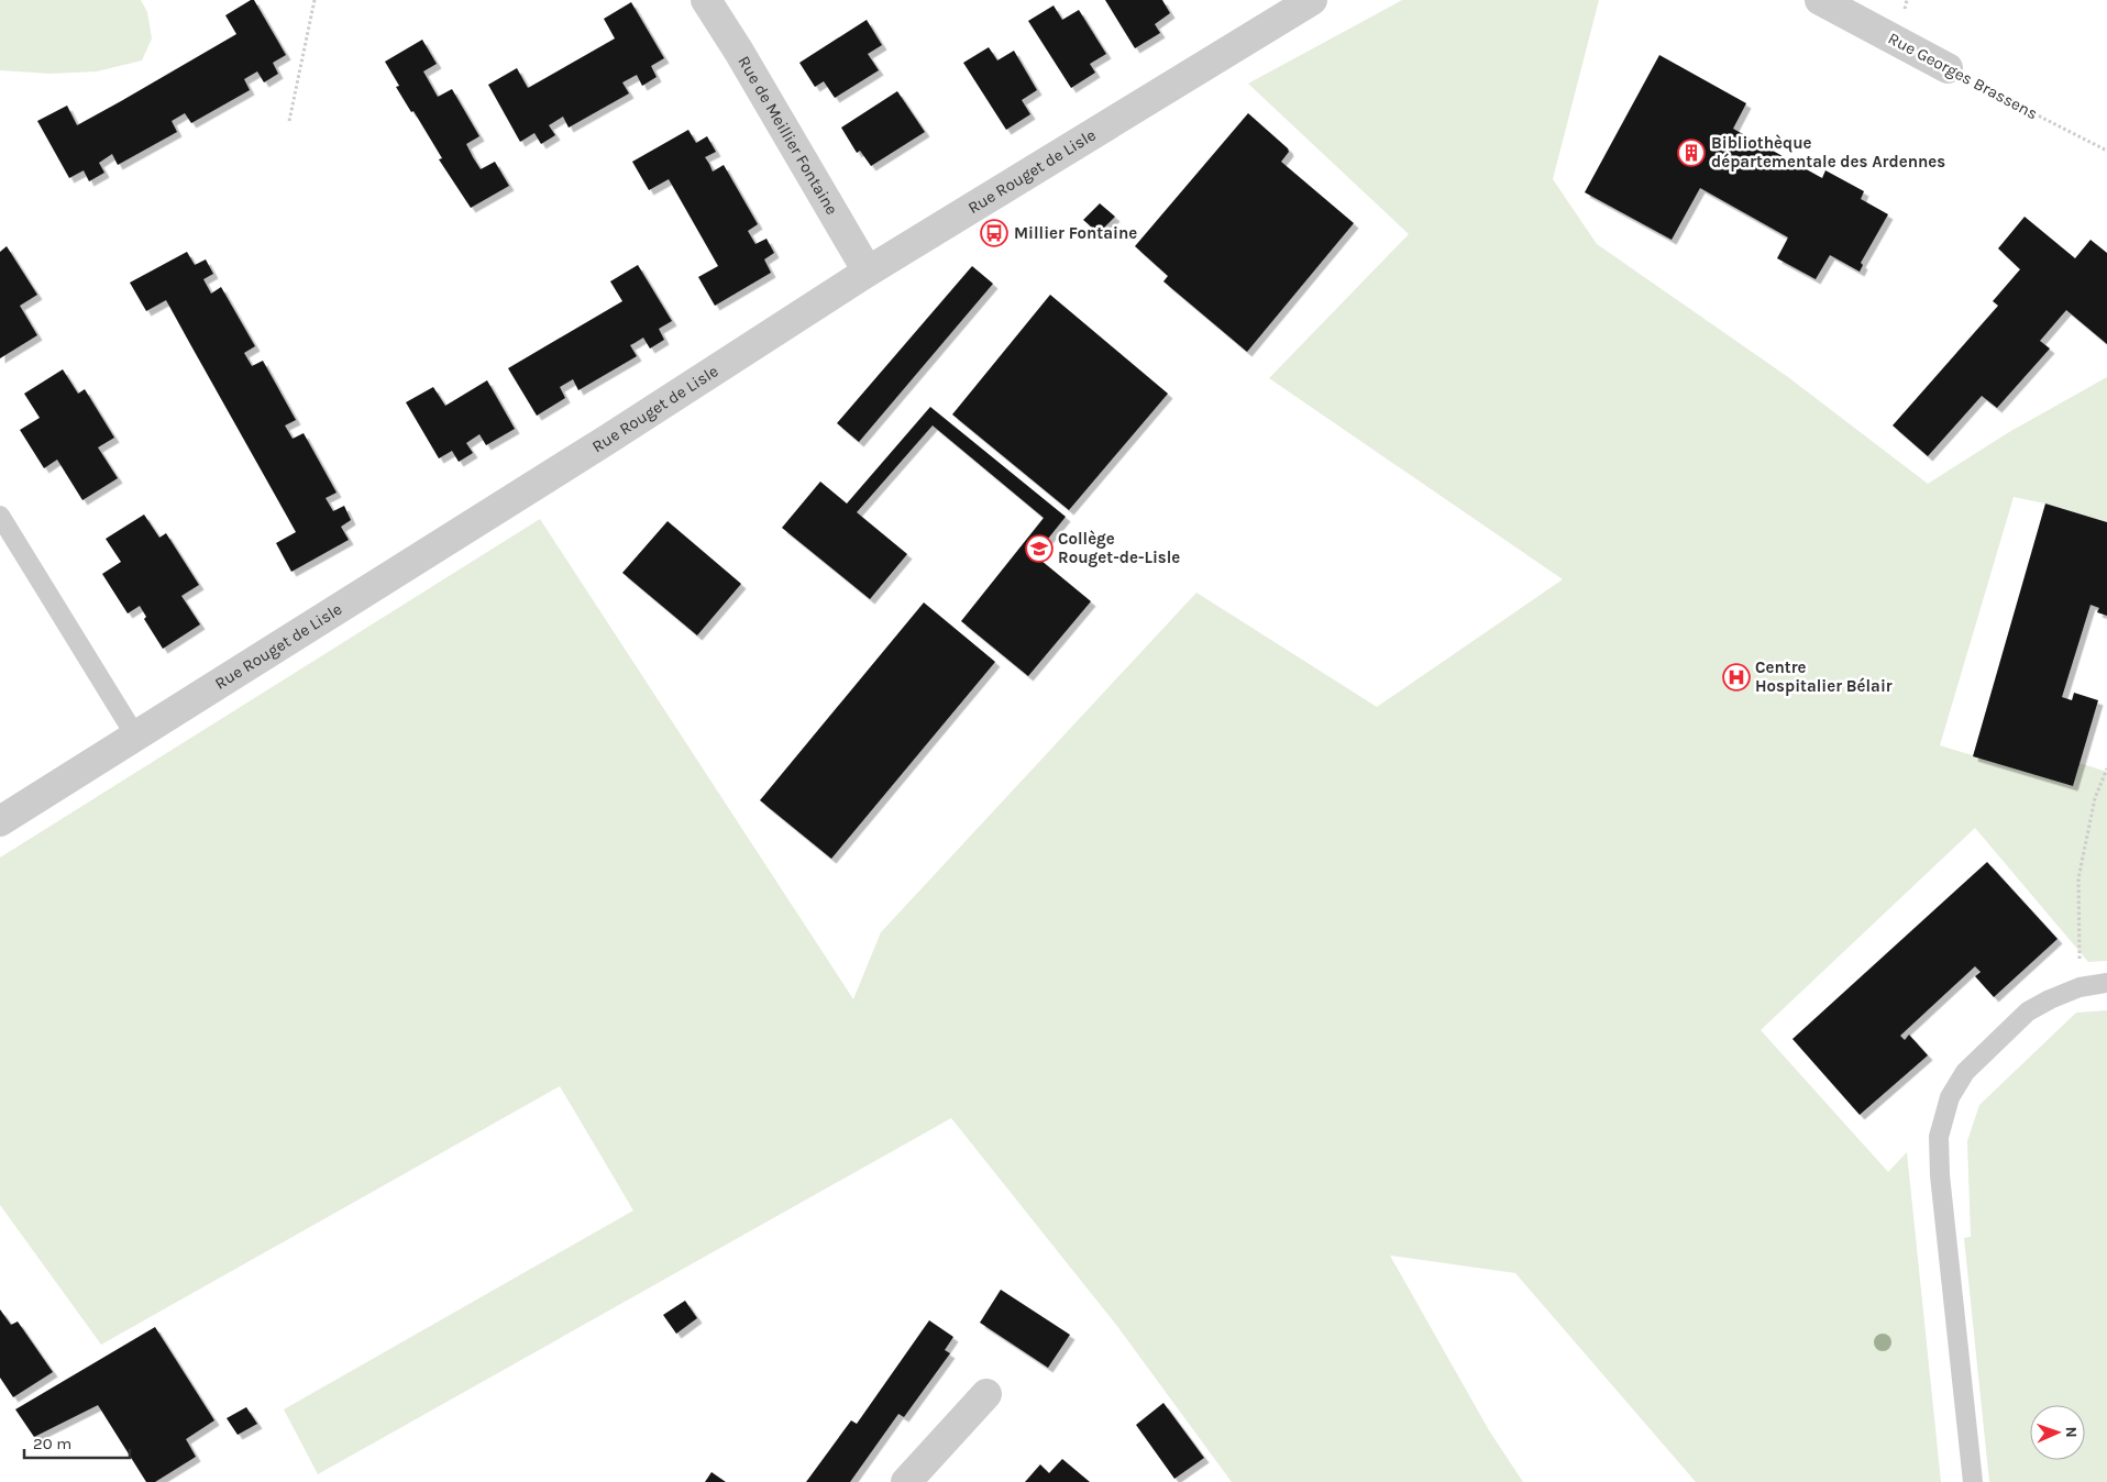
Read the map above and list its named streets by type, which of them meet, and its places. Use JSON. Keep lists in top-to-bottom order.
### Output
{
  "streets": {
    "street": ["Rue Georges Brassens", "Rue de Meillier Fontaine", "Rue Rouget de Lisle"]
  },
  "crossings": [
    ["Rue de Meillier Fontaine", "Rue Rouget de Lisle"]
  ],
  "places": {
    "building": ["Bibliothèque départementale des Ardennes"],
    "bus stop": ["Millier Fontaine"],
    "school or university": ["Collège Rouget-de-Lisle"],
    "hospital": ["Centre Hospitalier Bélair"]
  },
  "scale_bar": "20 m",
  "north": "right"
}
